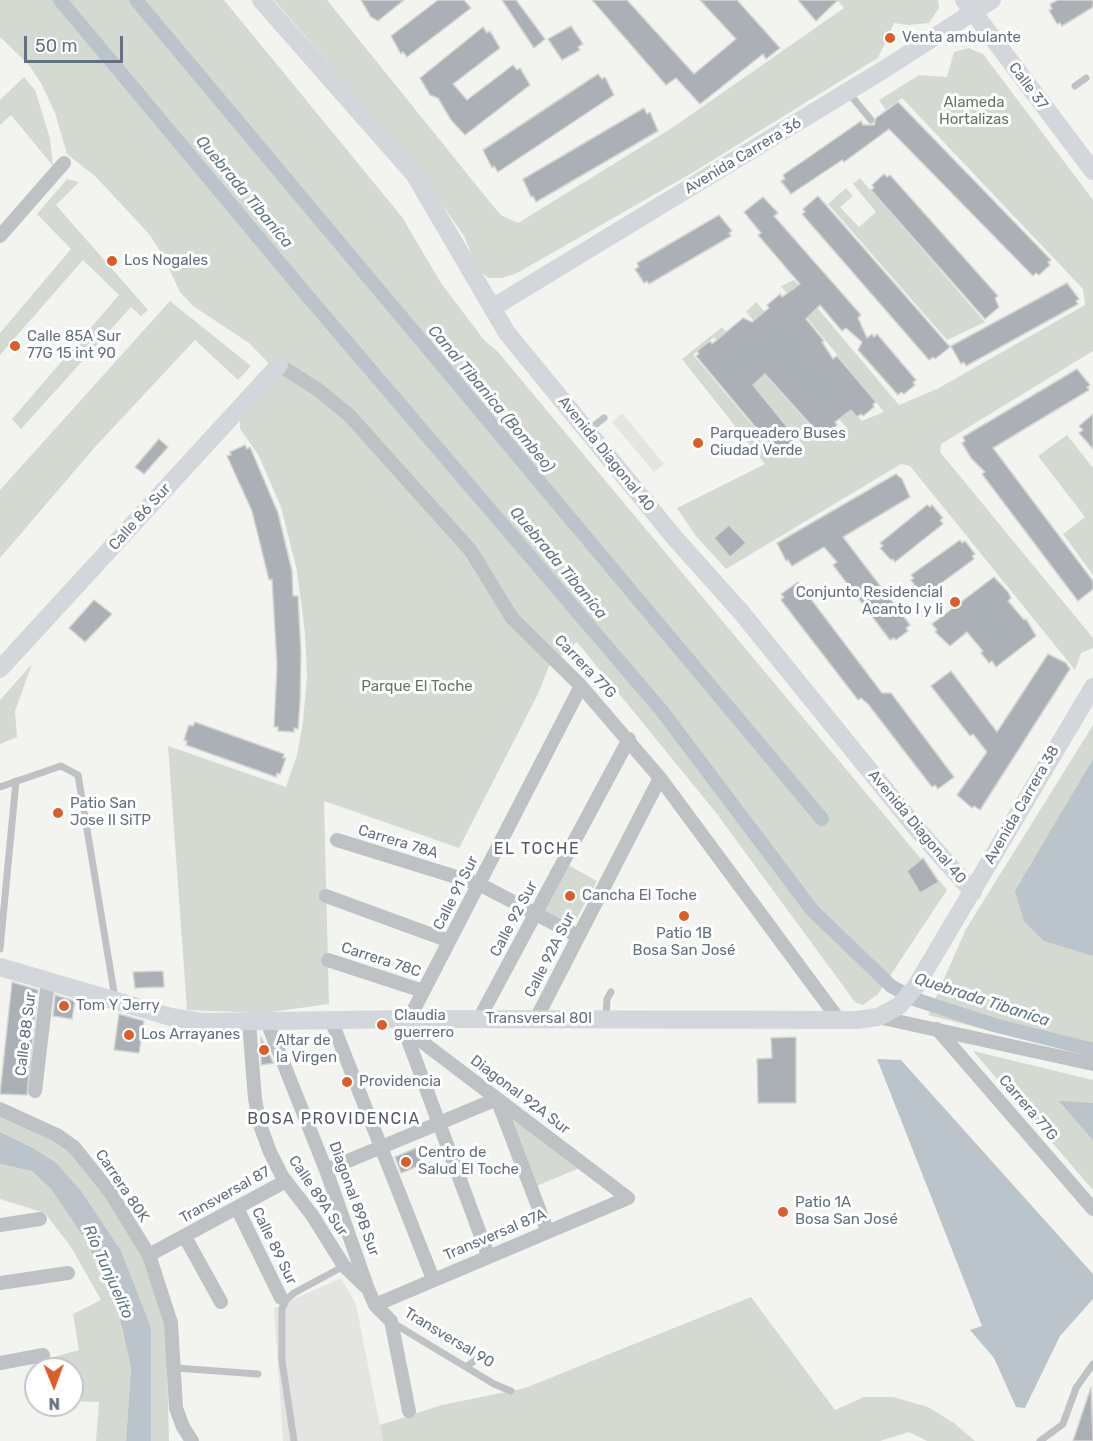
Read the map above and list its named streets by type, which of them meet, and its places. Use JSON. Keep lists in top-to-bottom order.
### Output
{
  "streets": {
    "main road": [
      "Calle 37",
      "Avenida Carrera 36",
      "Avenida Diagonal 40",
      "Calle 86 Sur",
      "Avenida Carrera 38",
      "Transversal 80I"
    ],
    "street": [
      "Carrera 77G",
      "Carrera 78A",
      "Calle 91 Sur",
      "Calle 92 Sur",
      "Calle 92A Sur",
      "Carrera 78C",
      "Calle 88 Sur",
      "Diagonal 92A Sur",
      "Carrera 80K",
      "Transversal 87",
      "Calle 89A Sur",
      "Diagonal 89B Sur",
      "Transversal 87A",
      "Calle 89 Sur",
      "Transversal 90"
    ]
  },
  "crossings": [
    ["Calle 37", "Avenida Carrera 36"],
    ["Avenida Carrera 36", "Avenida Diagonal 40"],
    ["Avenida Diagonal 40", "Avenida Carrera 38"],
    ["Calle 86 Sur", "Carrera 77G"],
    ["Carrera 77G", "Calle 91 Sur"],
    ["Carrera 77G", "Calle 92 Sur"],
    ["Carrera 77G", "Calle 92A Sur"],
    ["Carrera 77G", "Transversal 80I"],
    ["Avenida Carrera 38", "Transversal 80I"],
    ["Carrera 78A", "Calle 91 Sur"],
    ["Carrera 78A", "Calle 92 Sur"],
    ["Carrera 78A", "Calle 92A Sur"],
    ["Calle 91 Sur", "Carrera 78C"],
    ["Calle 91 Sur", "Transversal 80I"],
    ["Calle 91 Sur", "Diagonal 92A Sur"],
    ["Calle 92 Sur", "Transversal 80I"],
    ["Calle 92A Sur", "Transversal 80I"],
    ["Transversal 80I", "Calle 88 Sur"],
    ["Transversal 80I", "Diagonal 92A Sur"],
    ["Transversal 80I", "Calle 89A Sur"],
    ["Transversal 80I", "Diagonal 89B Sur"],
    ["Diagonal 92A Sur", "Transversal 87A"],
    ["Carrera 80K", "Transversal 87"],
    ["Transversal 87", "Calle 89A Sur"],
    ["Transversal 87", "Calle 89 Sur"],
    ["Calle 89A Sur", "Diagonal 89B Sur"],
    ["Calle 89A Sur", "Transversal 87A"],
    ["Calle 89A Sur", "Transversal 90"],
    ["Transversal 87A", "Transversal 90"]
  ],
  "districts": ["EL TOCHE", "BOSA PROVIDENCIA"],
  "water": ["Quebrada Tibaníca", "Canal Tibanica (Bombeo)", "Río Tunjuelito"],
  "parks": ["Alameda Hortalizas", "Parque El Toche"],
  "places": [
    "Venta ambulante",
    "Los Nogales",
    "Calle 85A Sur 77G 15 int 90",
    "Parqueadero Buses Ciudad Verde",
    "Conjunto Residencial Acanto I y Ii",
    "Patio San Jose II SiTP",
    "Cancha El Toche",
    "Patio 1B Bosa San José",
    "Tom Y Jerry",
    "Claudia guerrero",
    "Los Arrayanes",
    "Altar de la Virgen",
    "Providencia",
    "Centro de Salud El Toche",
    "Patio 1A Bosa San José"
  ],
  "scale_bar": "50 m",
  "north": "bottom"
}
